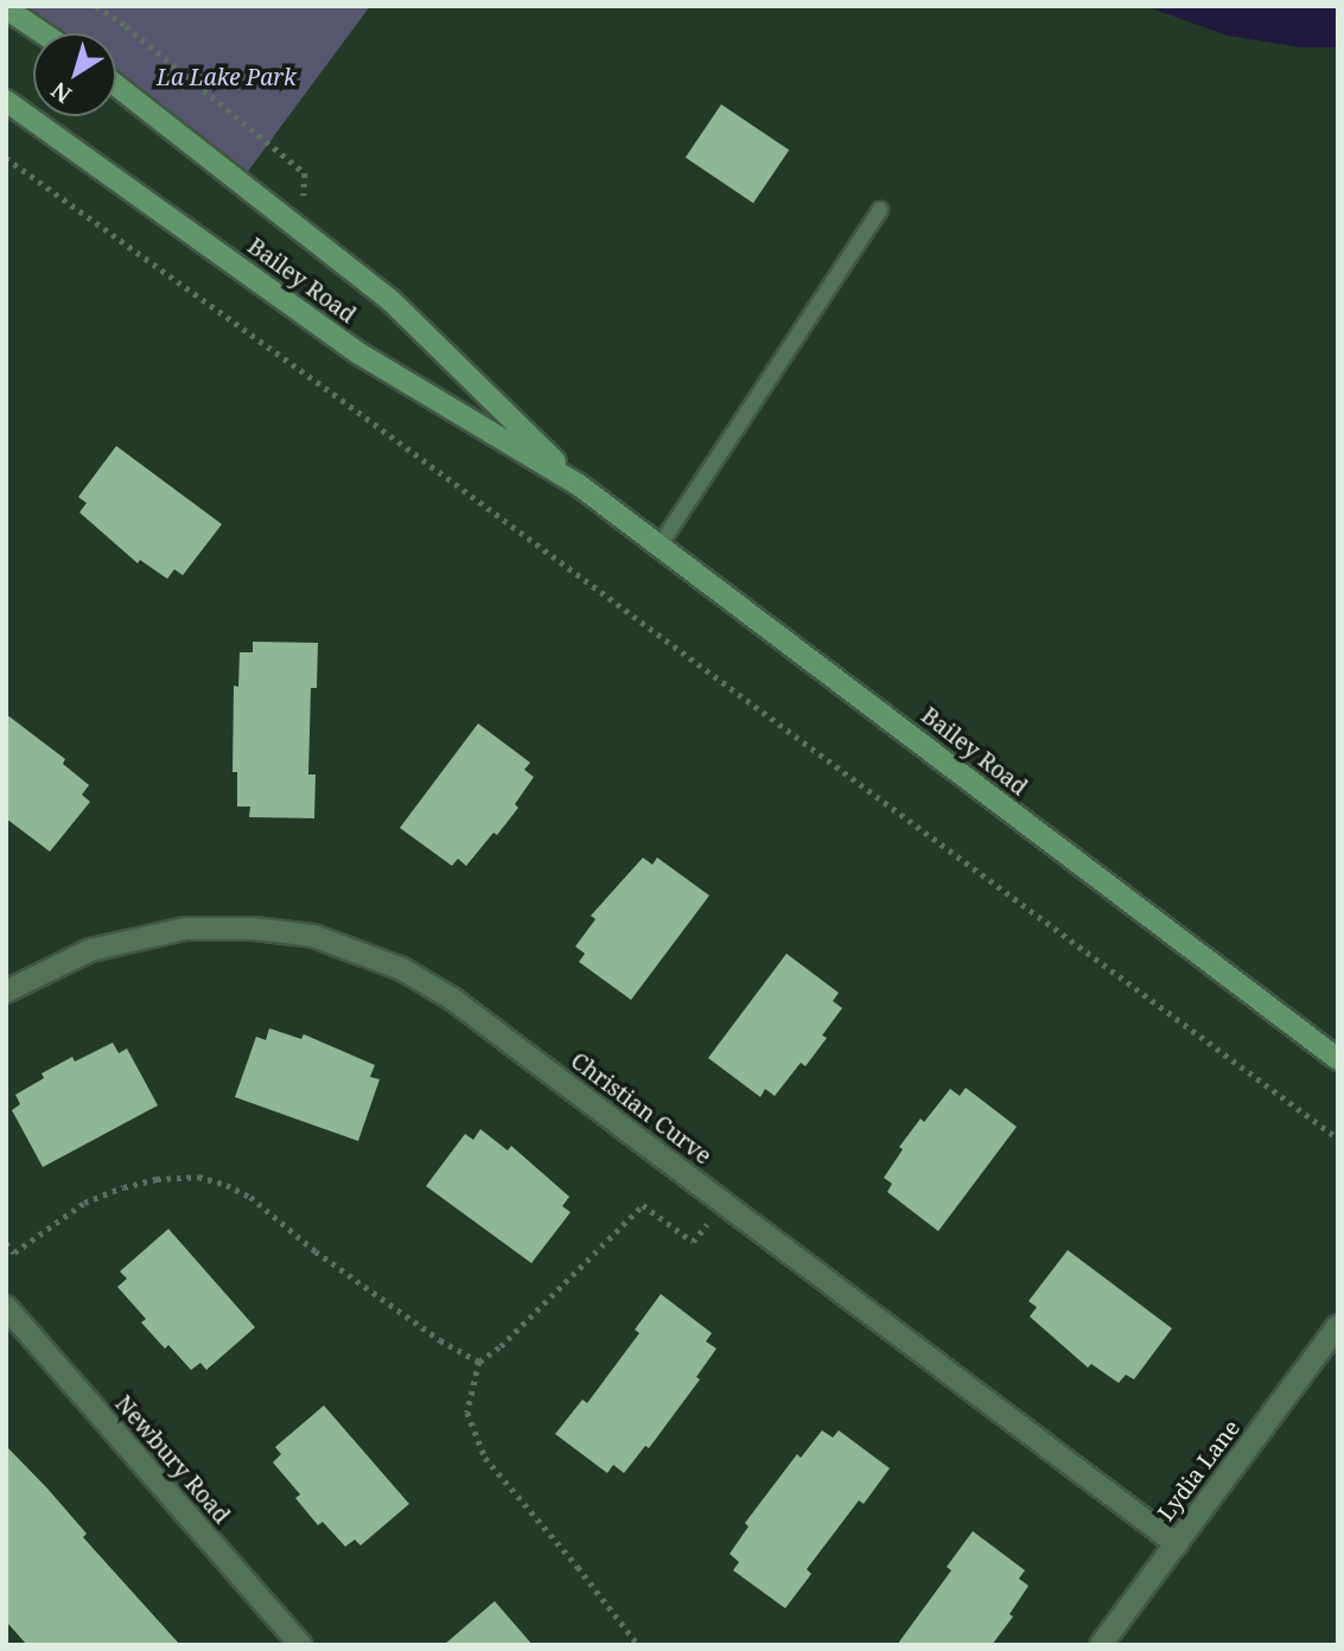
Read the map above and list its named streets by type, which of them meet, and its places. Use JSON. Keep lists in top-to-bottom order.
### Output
{
  "streets": {
    "main road": ["Bailey Road"],
    "street": ["Christian Curve", "Newbury Road", "Lydia Lane"]
  },
  "crossings": [
    ["Christian Curve", "Lydia Lane"]
  ],
  "parks": ["La Lake Park"],
  "north": "bottom left"
}
